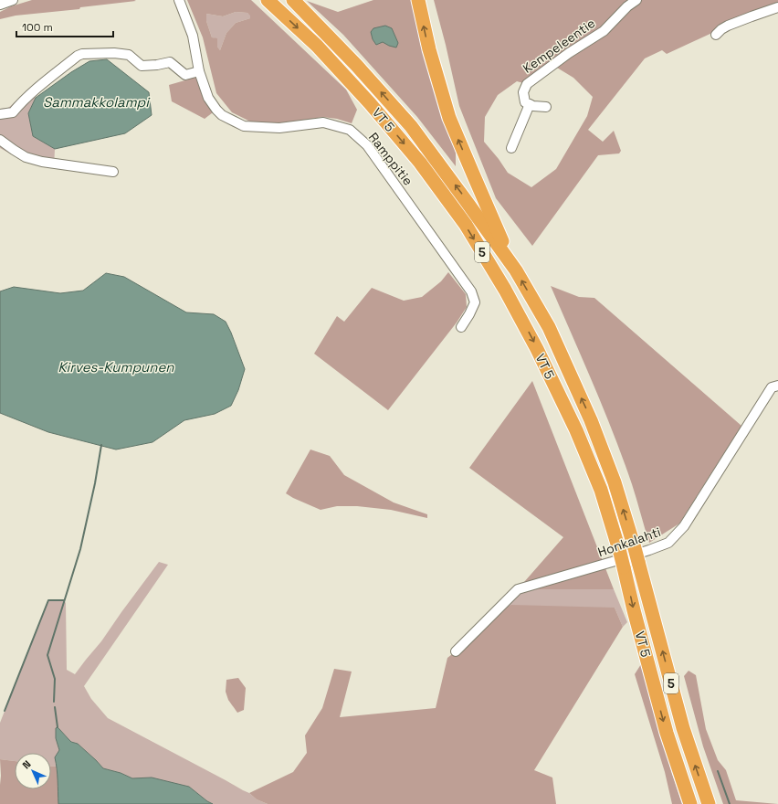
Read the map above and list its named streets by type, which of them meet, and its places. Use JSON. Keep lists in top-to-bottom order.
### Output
{
  "streets": {
    "highway": ["VT 5", "5"],
    "street": ["Kempeleentie", "Ramppitie", "Honkalahti"]
  },
  "water": ["Sammakkolampi", "Kirves-Kumpunen"],
  "scale_bar": "100 m",
  "north": "top left"
}
